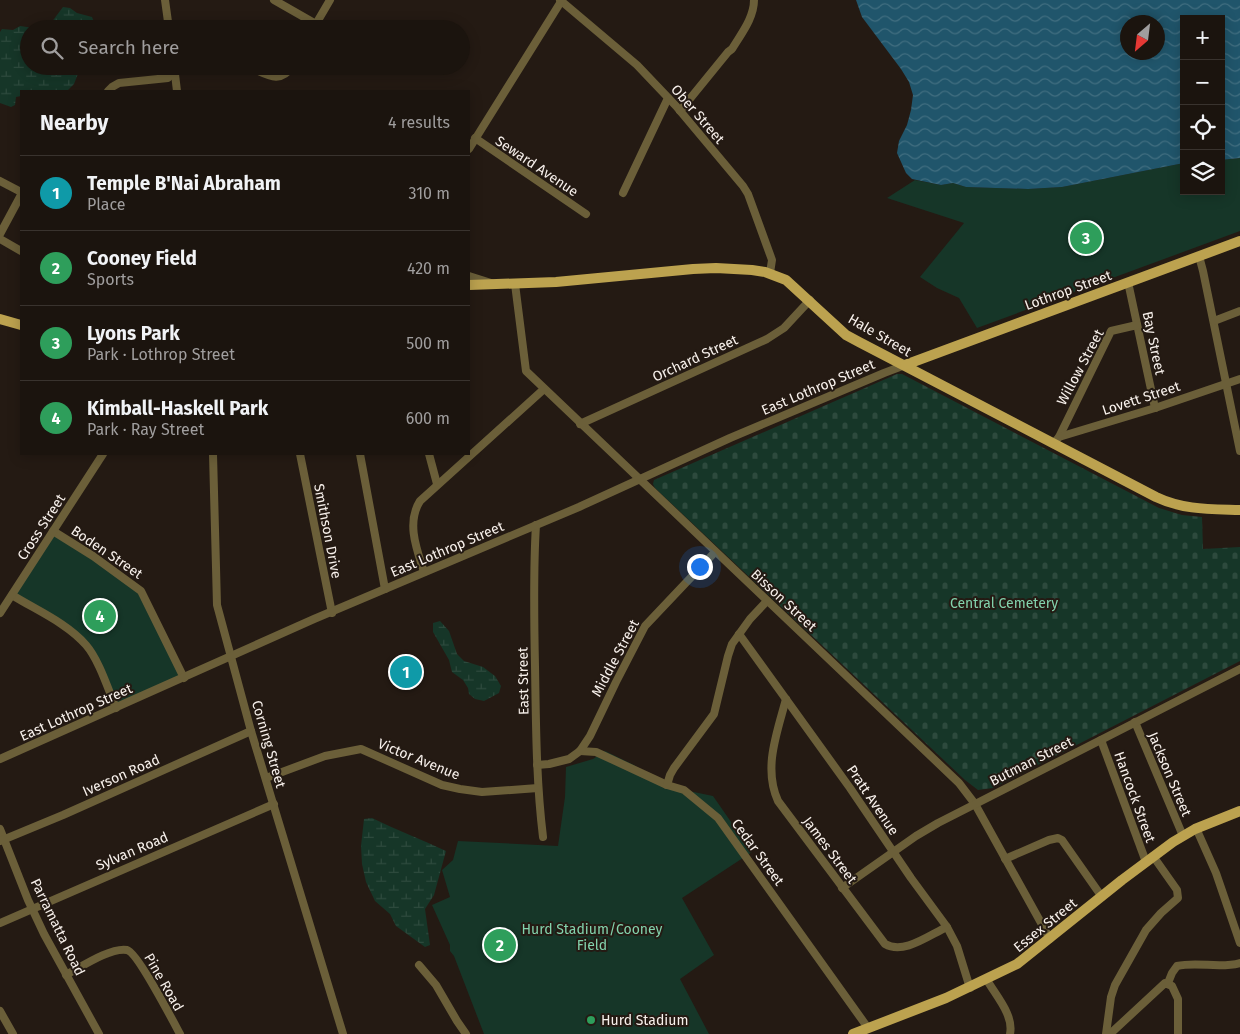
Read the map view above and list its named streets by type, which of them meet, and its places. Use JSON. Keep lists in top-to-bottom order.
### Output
{
  "streets": {
    "main road": ["Lothrop Street", "Hale Street", "Essex Street"],
    "street": [
      "Ober Street",
      "Seward Avenue",
      "Bay Street",
      "Orchard Street",
      "Willow Street",
      "East Lothrop Street",
      "Lovett Street",
      "Cross Street",
      "Smithson Drive",
      "Boden Street",
      "Bisson Street",
      "Middle Street",
      "East Street",
      "Corning Street",
      "Victor Avenue",
      "Butman Street",
      "Jackson Street",
      "Iverson Road",
      "Hancock Street",
      "Pratt Avenue",
      "James Street",
      "Sylvan Road",
      "Cedar Street",
      "Parramatta Road",
      "Pine Road"
    ]
  },
  "crossings": [
    ["Ober Street", "Hale Street"],
    ["Lothrop Street", "Hale Street"],
    ["Lothrop Street", "Bay Street"],
    ["Lothrop Street", "East Lothrop Street"],
    ["Hale Street", "Orchard Street"],
    ["Hale Street", "Willow Street"],
    ["Hale Street", "East Lothrop Street"],
    ["Hale Street", "Lovett Street"],
    ["Hale Street", "Bisson Street"],
    ["Bay Street", "Willow Street"],
    ["Bay Street", "Lovett Street"],
    ["Orchard Street", "Bisson Street"],
    ["Willow Street", "Lovett Street"],
    ["East Lothrop Street", "Smithson Drive"],
    ["East Lothrop Street", "Boden Street"],
    ["East Lothrop Street", "Bisson Street"],
    ["East Lothrop Street", "East Street"],
    ["East Lothrop Street", "Corning Street"],
    ["Cross Street", "Boden Street"],
    ["Bisson Street", "Middle Street"],
    ["Bisson Street", "Butman Street"],
    ["Bisson Street", "Essex Street"],
    ["Middle Street", "Cedar Street"],
    ["East Street", "Victor Avenue"],
    ["Corning Street", "Victor Avenue"],
    ["Corning Street", "Iverson Road"],
    ["Corning Street", "Sylvan Road"],
    ["Butman Street", "Jackson Street"],
    ["Butman Street", "Hancock Street"],
    ["Butman Street", "Pratt Avenue"],
    ["Butman Street", "James Street"],
    ["Jackson Street", "Essex Street"],
    ["Iverson Road", "Parramatta Road"],
    ["Hancock Street", "Essex Street"],
    ["Pratt Avenue", "James Street"],
    ["Pratt Avenue", "Essex Street"],
    ["Sylvan Road", "Parramatta Road"],
    ["Cedar Street", "Essex Street"],
    ["Parramatta Road", "Pine Road"]
  ],
  "parks": ["Central Cemetery", "Hurd Stadium/Cooney Field"],
  "places": ["Hurd Stadium"],
  "north": "bottom left",
  "page": {
    "map_buttons": ["+", "−"],
    "search": "Search here",
    "heading": ["Nearby", "4 results"],
    "list": [
      {
        "mark": "1",
        "name": "Temple B'Nai Abraham",
        "note": "Place",
        "value": "310 m"
      },
      {
        "mark": "2",
        "name": "Cooney Field",
        "note": "Sports",
        "value": "420 m"
      },
      {
        "mark": "3",
        "name": "Lyons Park",
        "note": "Park · Lothrop Street",
        "value": "500 m"
      },
      {
        "mark": "4",
        "name": "Kimball-Haskell Park",
        "note": "Park · Ray Street",
        "value": "600 m"
      }
    ],
    "pins": [
      "3",
      "4",
      "1",
      "2"
    ]
  }
}
